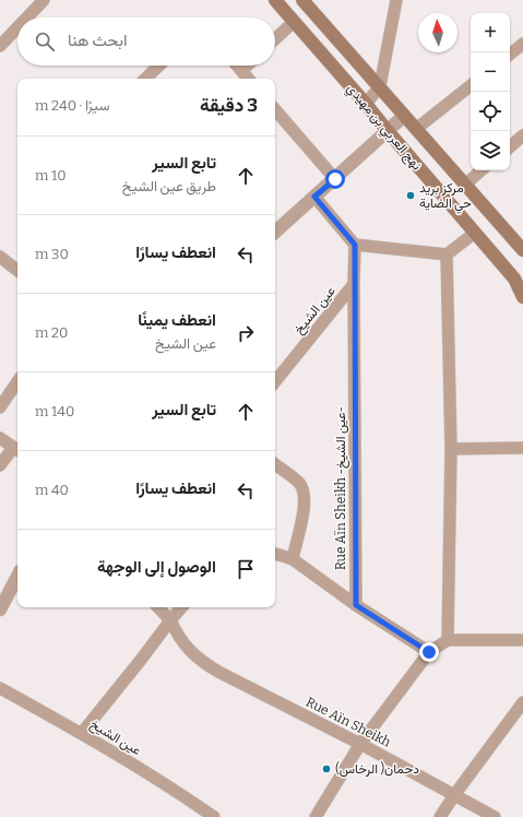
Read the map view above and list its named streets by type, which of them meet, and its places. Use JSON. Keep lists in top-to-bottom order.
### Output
{
  "streets": {
    "main road": ["نهج العربي بن مهيدي"],
    "street": ["عين الشيخ", "Rue Aïn Sheikh -عين الشيخ-", "Rue Aïn Sheikh"]
  },
  "crossings": [
    ["عين الشيخ", "Rue Aïn Sheikh -عين الشيخ-"]
  ],
  "places": ["مركز بريد حي الضاية", "دحمان( الرخاس)"],
  "north": "top",
  "page": {
    "map_buttons": ["+", "−"],
    "search": "ابحث هنا",
    "heading": ["3 دقيقة", "سيرًا · 240 m"],
    "list": [
      ["تابع السير", "طريق عين الشيخ", "10 m"],
      ["انعطف يسارًا", "30 m"],
      ["انعطف يمينًا", "عين الشيخ", "20 m"],
      ["تابع السير", "140 m"],
      ["انعطف يسارًا", "40 m"],
      "الوصول إلى الوجهة"
    ]
  }
}
